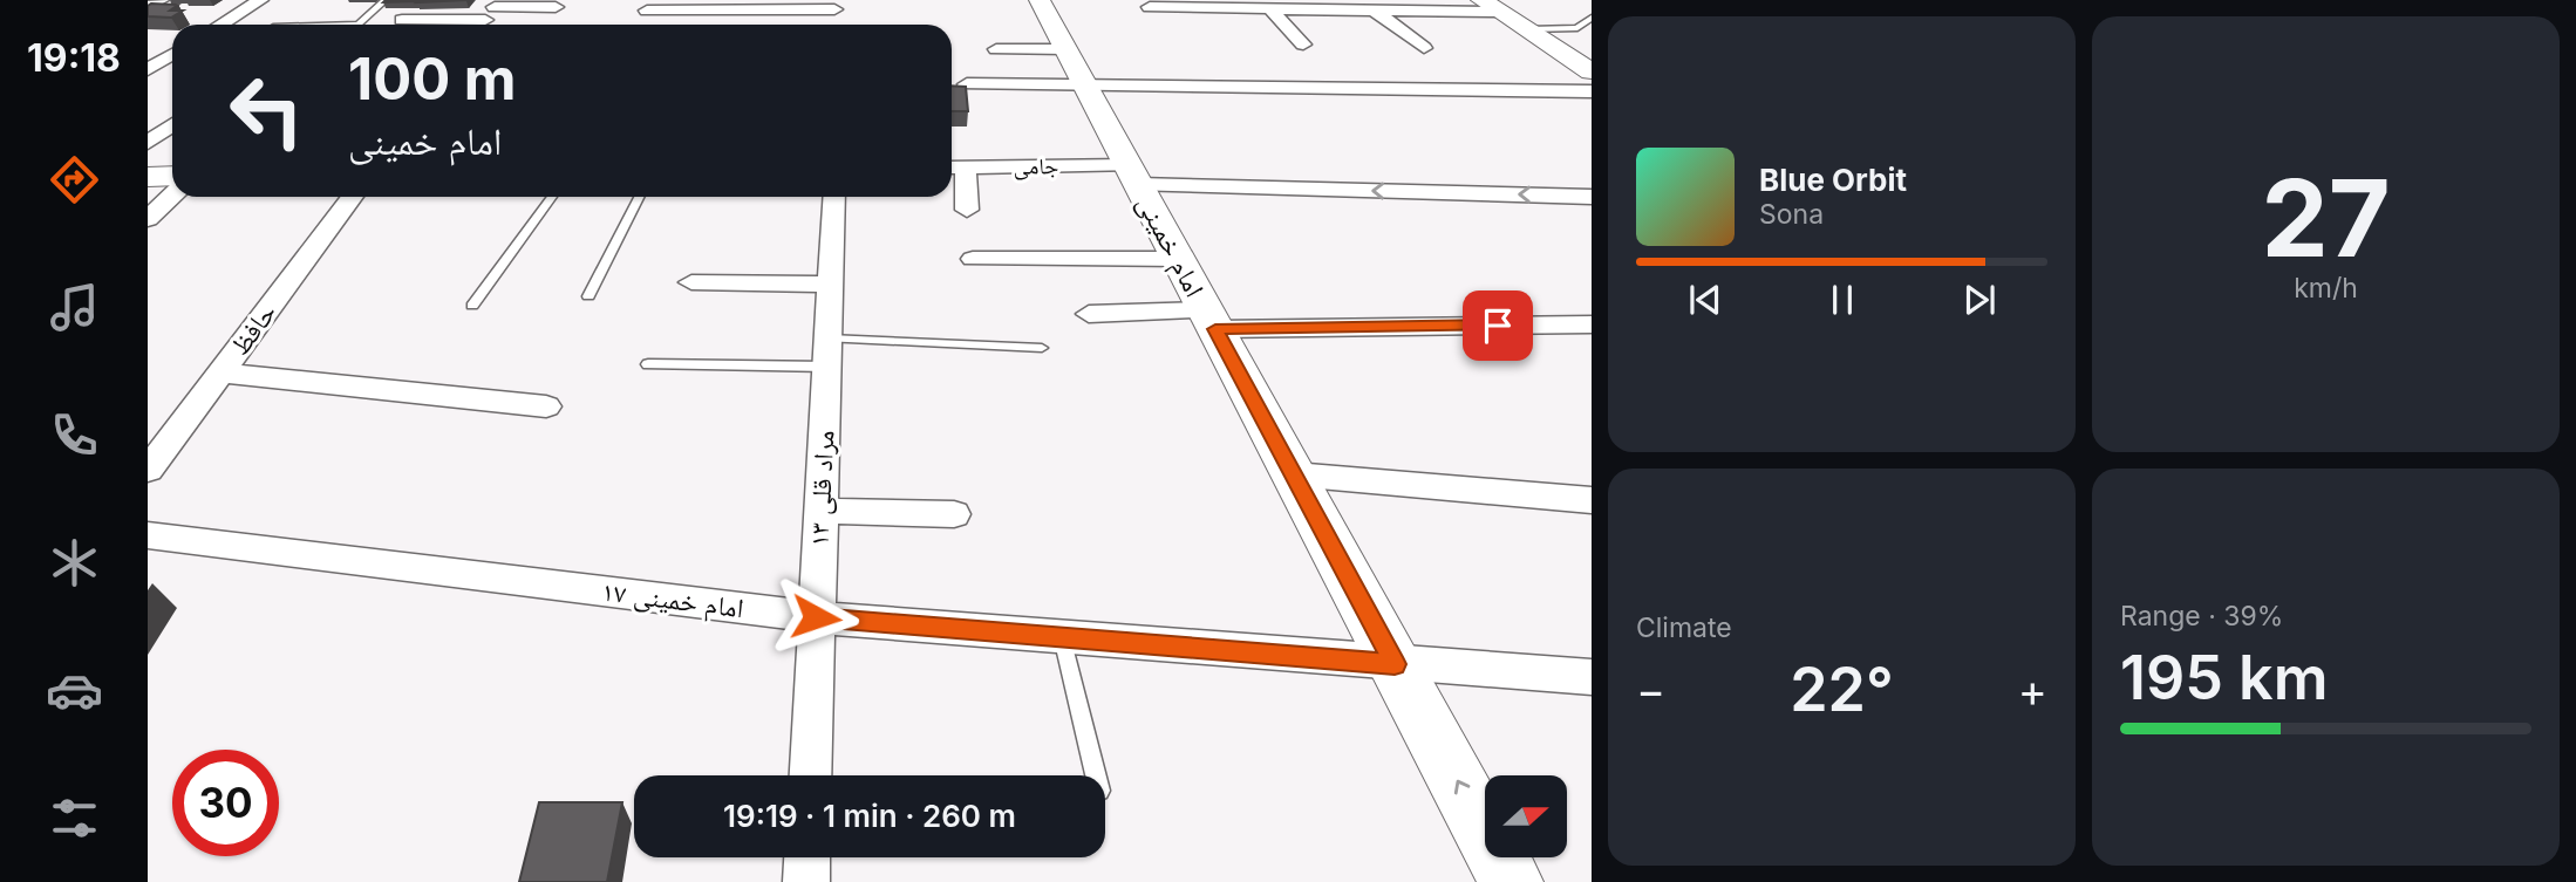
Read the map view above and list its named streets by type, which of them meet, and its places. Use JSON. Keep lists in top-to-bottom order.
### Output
{
  "streets": {
    "main road": ["امام خمینی"],
    "street": [
      "جامی",
      "حافظ",
      "مراد قلی ۱۳",
      "امام خمینی ۱۷"
    ]
  },
  "crossings": [
    ["جامی", "امام خمینی"],
    ["امام خمینی", "امام خمینی ۱۷"],
    ["مراد قلی ۱۳", "امام خمینی ۱۷"]
  ],
  "north": "right",
  "page": {
    "tabs": "19:18",
    "tile": [
      ["27", "km/h"],
      "Climate",
      ["Range · 39%", "195 km"]
    ],
    "turn": ["100 m", "امام خمینی"],
    "song": ["Blue Orbit", "Sona"],
    "heat": ["−", "22°", "+"],
    "limit": "30",
    "trip": "19:19 · 1 min · 260 m"
  }
}
